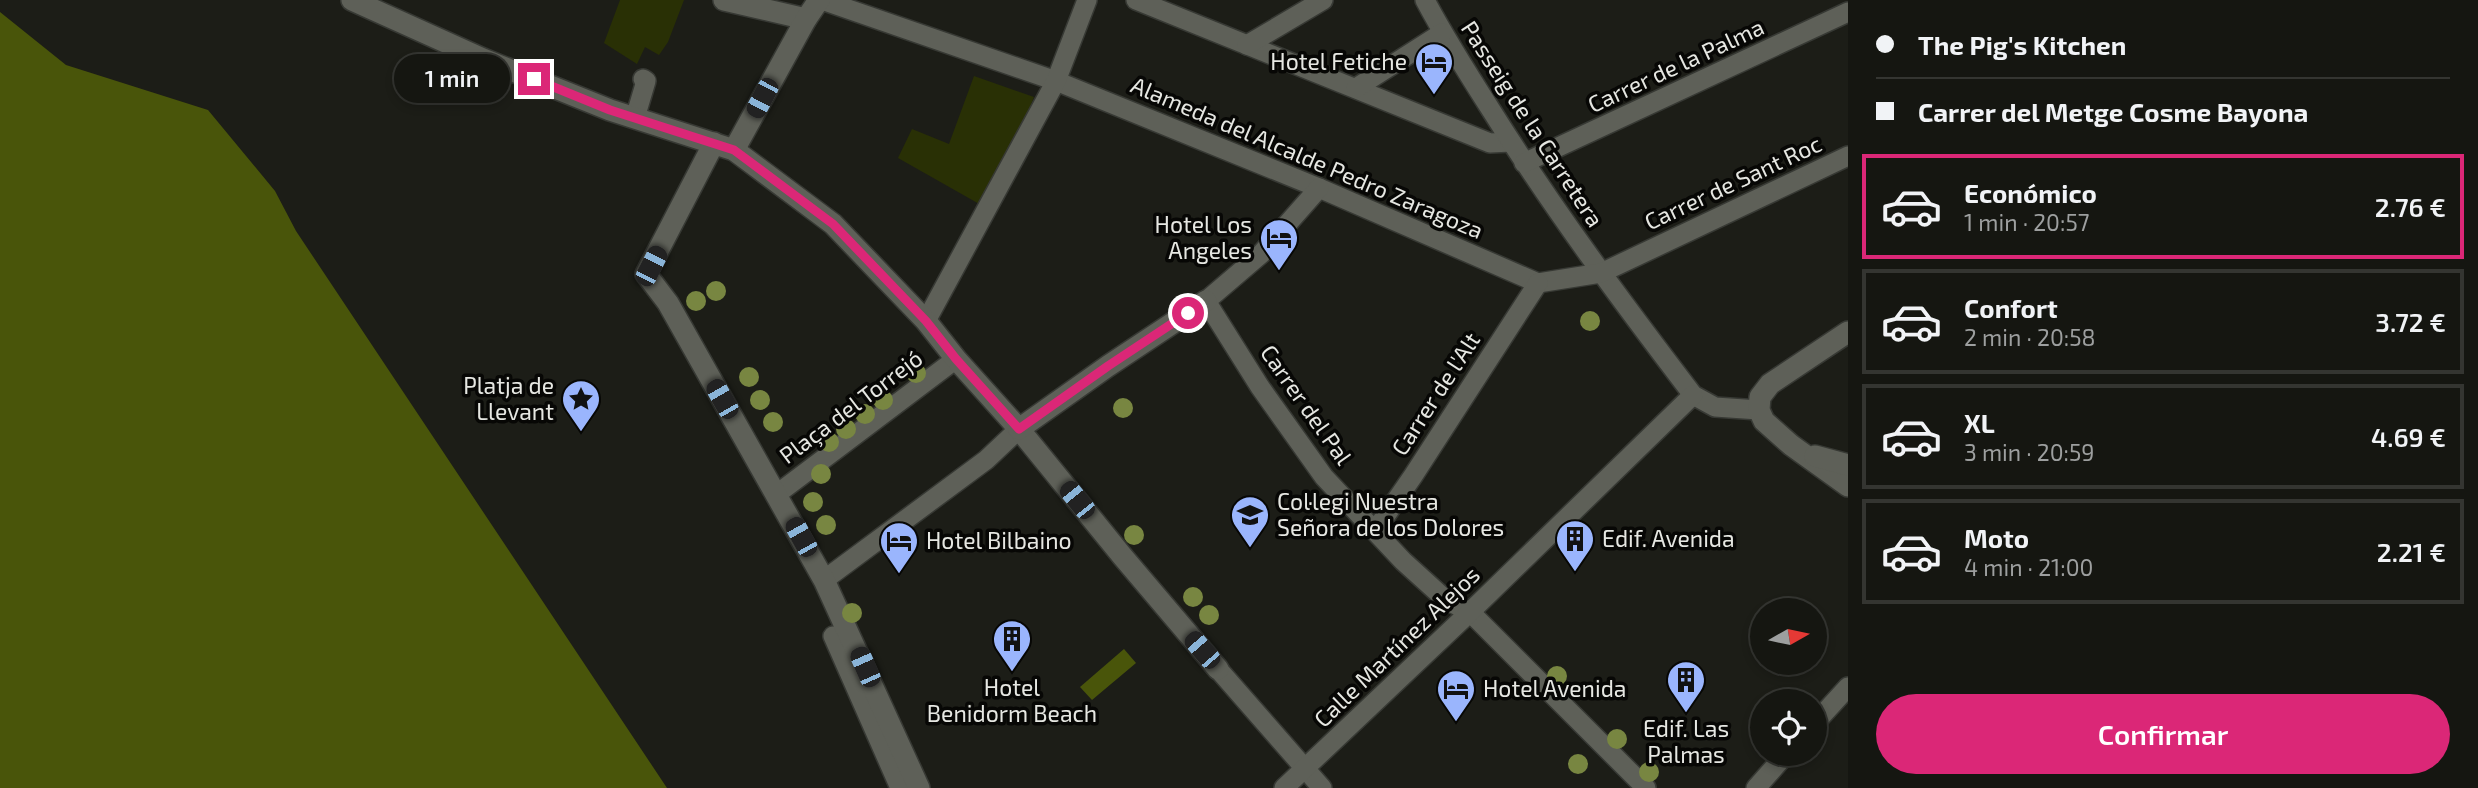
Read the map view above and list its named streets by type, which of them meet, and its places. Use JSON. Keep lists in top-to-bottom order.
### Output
{
  "streets": {
    "street": [
      "Carrer de la Palma",
      "Passeig de la Carretera",
      "Alameda del Alcalde Pedro Zaragoza",
      "Carrer de Sant Roc",
      "Carrer de l'Alt",
      "Carrer del Pal",
      "Plaça del Torrejó",
      "Calle Martínez Alejos"
    ]
  },
  "crossings": [
    ["Carrer de la Palma", "Passeig de la Carretera"],
    ["Passeig de la Carretera", "Carrer de Sant Roc"],
    ["Passeig de la Carretera", "Calle Martínez Alejos"],
    ["Alameda del Alcalde Pedro Zaragoza", "Carrer de Sant Roc"],
    ["Alameda del Alcalde Pedro Zaragoza", "Carrer de l'Alt"],
    ["Carrer de Sant Roc", "Carrer de l'Alt"],
    ["Carrer de l'Alt", "Carrer del Pal"],
    ["Carrer del Pal", "Calle Martínez Alejos"]
  ],
  "places": {
    "hotel": [
      "Hotel Fetiche",
      "Hotel Los Angeles",
      "Hotel Bilbaino",
      "Hotel Avenida"
    ],
    "place": ["Platja de Llevant"],
    "school or university": ["Col·legi Nuestra Señora de los Dolores"],
    "building": ["Edif. Avenida", "Hotel Benidorm Beach", "Edif. Las Palmas"]
  },
  "north": "right",
  "page": {
    "banner": ["The Pig's Kitchen", "Carrer del Metge Cosme Bayona"],
    "bubble": "1 min",
    "list": [
      {
        "name": "Económico",
        "note": "1 min · 20:57",
        "value": "2.76 €"
      },
      {
        "name": "Confort",
        "note": "2 min · 20:58",
        "value": "3.72 €"
      },
      {
        "name": "XL",
        "note": "3 min · 20:59",
        "value": "4.69 €"
      },
      {
        "name": "Moto",
        "note": "4 min · 21:00",
        "value": "2.21 €"
      }
    ],
    "buttons": "Confirmar"
  }
}
